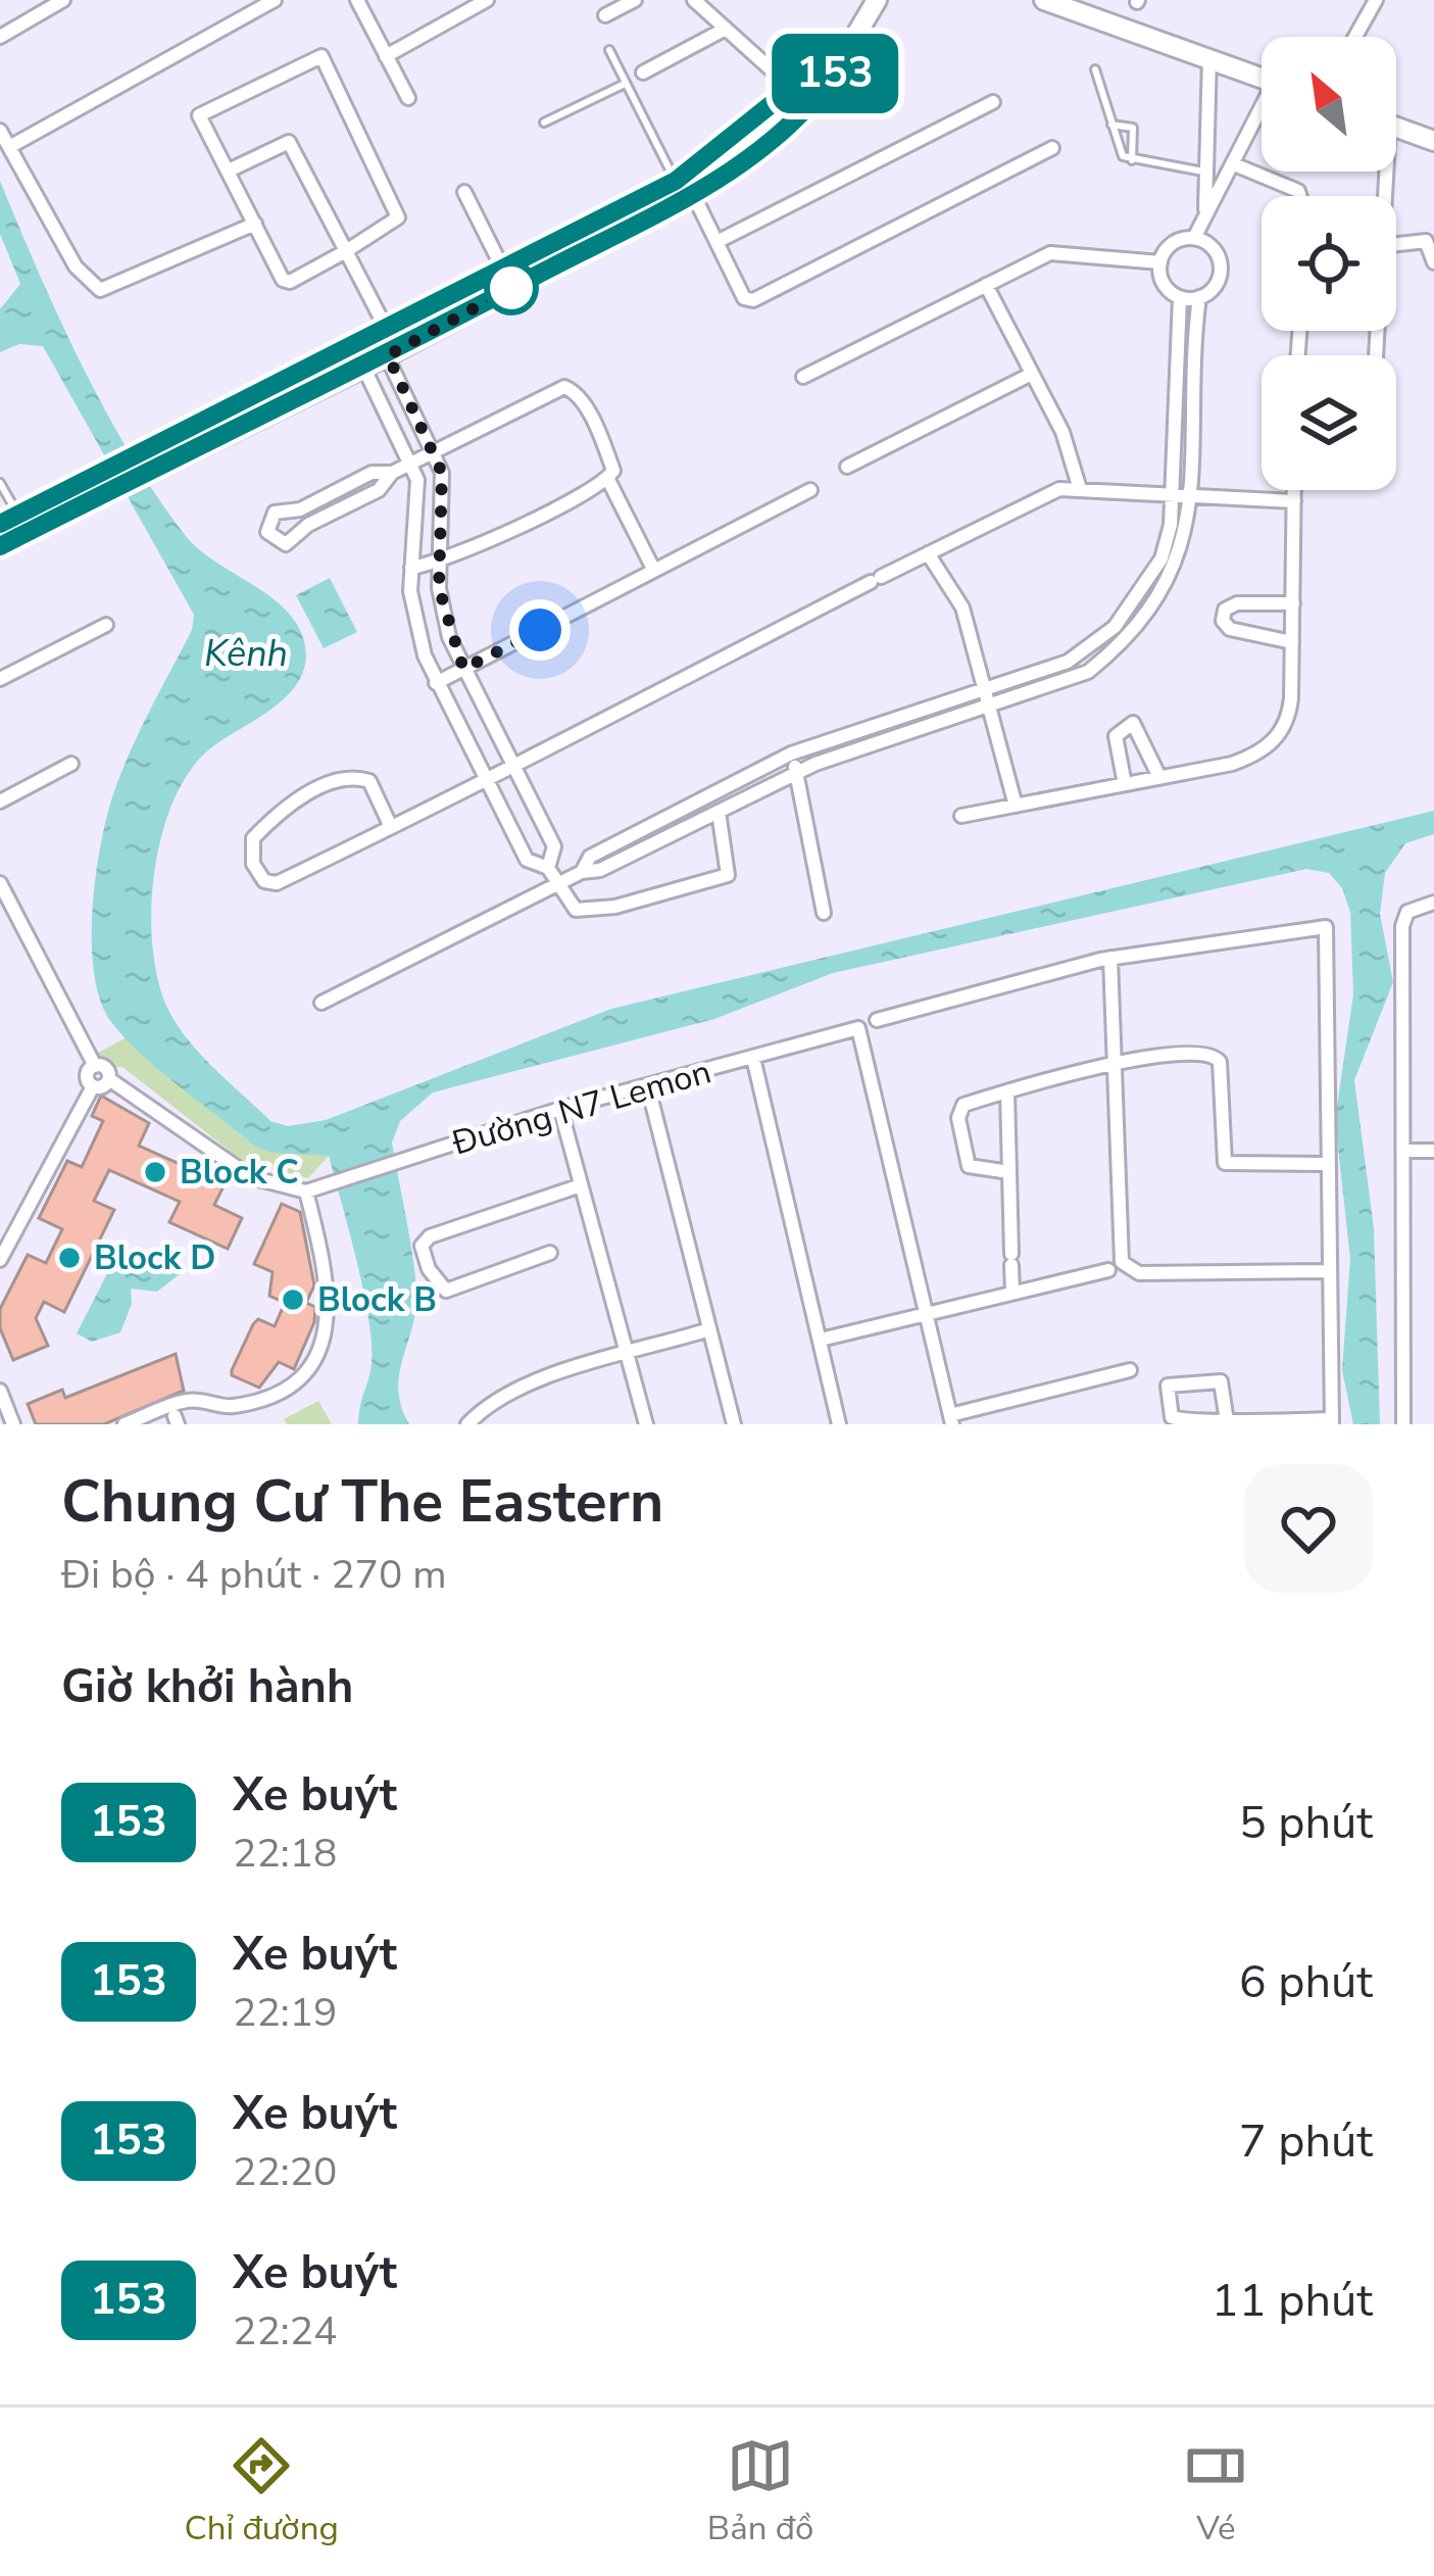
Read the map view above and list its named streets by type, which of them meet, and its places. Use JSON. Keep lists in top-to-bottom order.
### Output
{
  "streets": {
    "street": ["Đường N7 Lemon"]
  },
  "water": ["Kênh"],
  "places": ["Block C", "Block D", "Block B"],
  "lines": ["bus line 153"],
  "north": "top left",
  "page": {
    "on_map": "153",
    "heading": [
      ["Chung Cư The Eastern", "Đi bộ · 4 phút · 270 m"],
      "Giờ khởi hành"
    ],
    "list": [
      {
        "mark": "153",
        "name": "Xe buýt",
        "note": "22:18",
        "value": "5 phút"
      },
      {
        "mark": "153",
        "name": "Xe buýt",
        "note": "22:19",
        "value": "6 phút"
      },
      {
        "mark": "153",
        "name": "Xe buýt",
        "note": "22:20",
        "value": "7 phút"
      },
      {
        "mark": "153",
        "name": "Xe buýt",
        "note": "22:24",
        "value": "11 phút"
      }
    ],
    "tabs": ["Chỉ đường", "Bản đồ", "Vé"]
  }
}
